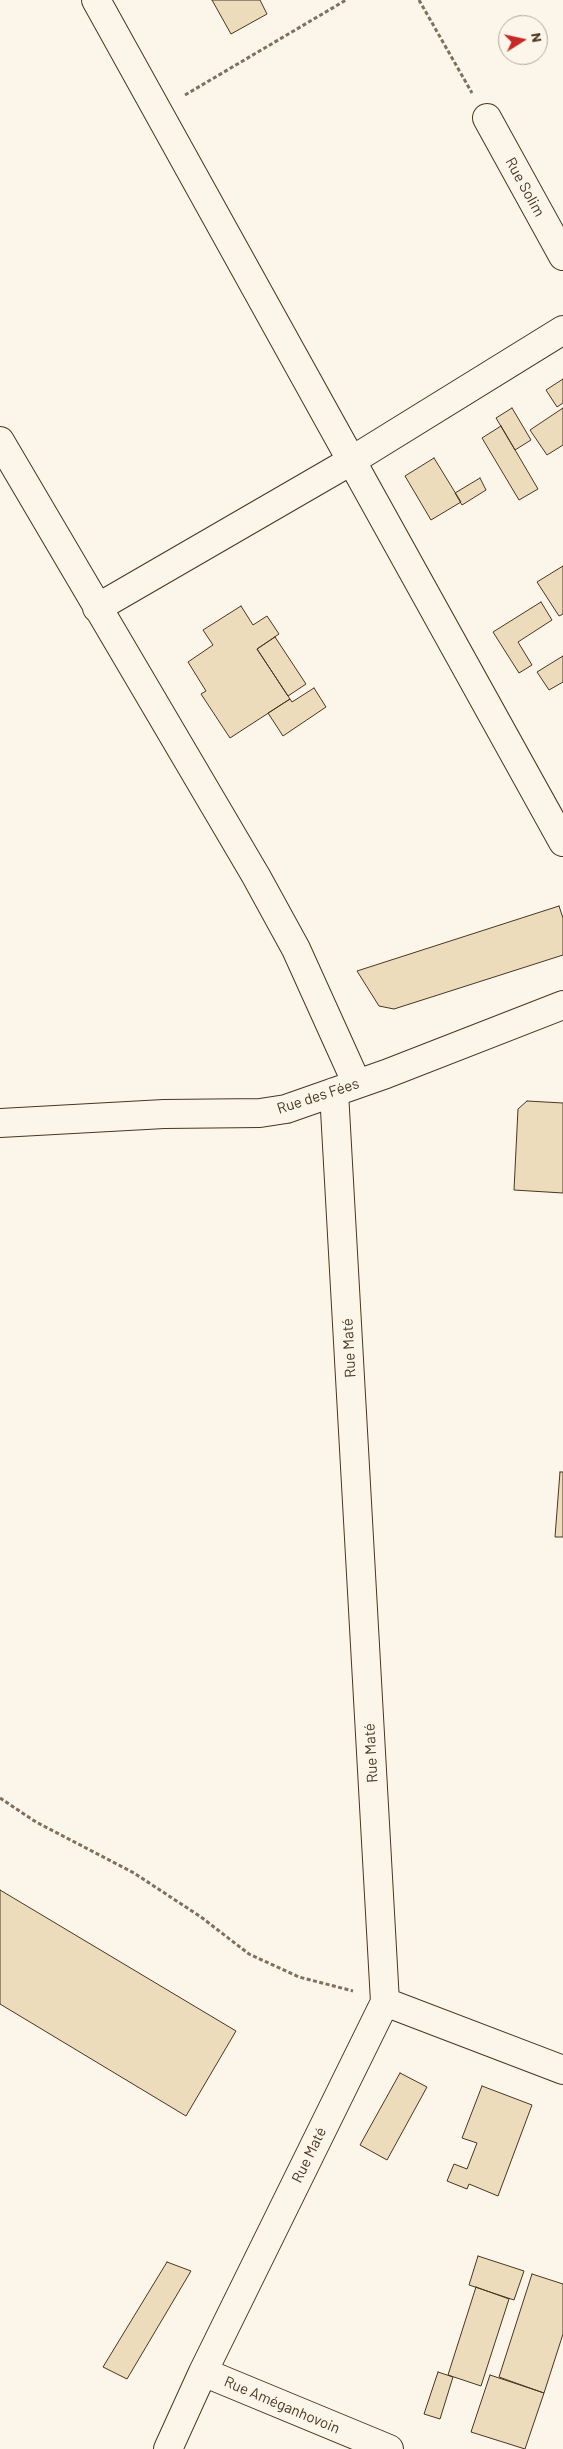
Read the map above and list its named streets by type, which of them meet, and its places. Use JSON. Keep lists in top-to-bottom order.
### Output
{
  "streets": {
    "street": [
      "Rue Solim",
      "Rue des Fées",
      "Rue Maté",
      "Rue Améganhovoin"
    ]
  },
  "crossings": [
    ["Rue des Fées", "Rue Maté"],
    ["Rue Maté", "Rue Améganhovoin"]
  ],
  "north": "right"
}
